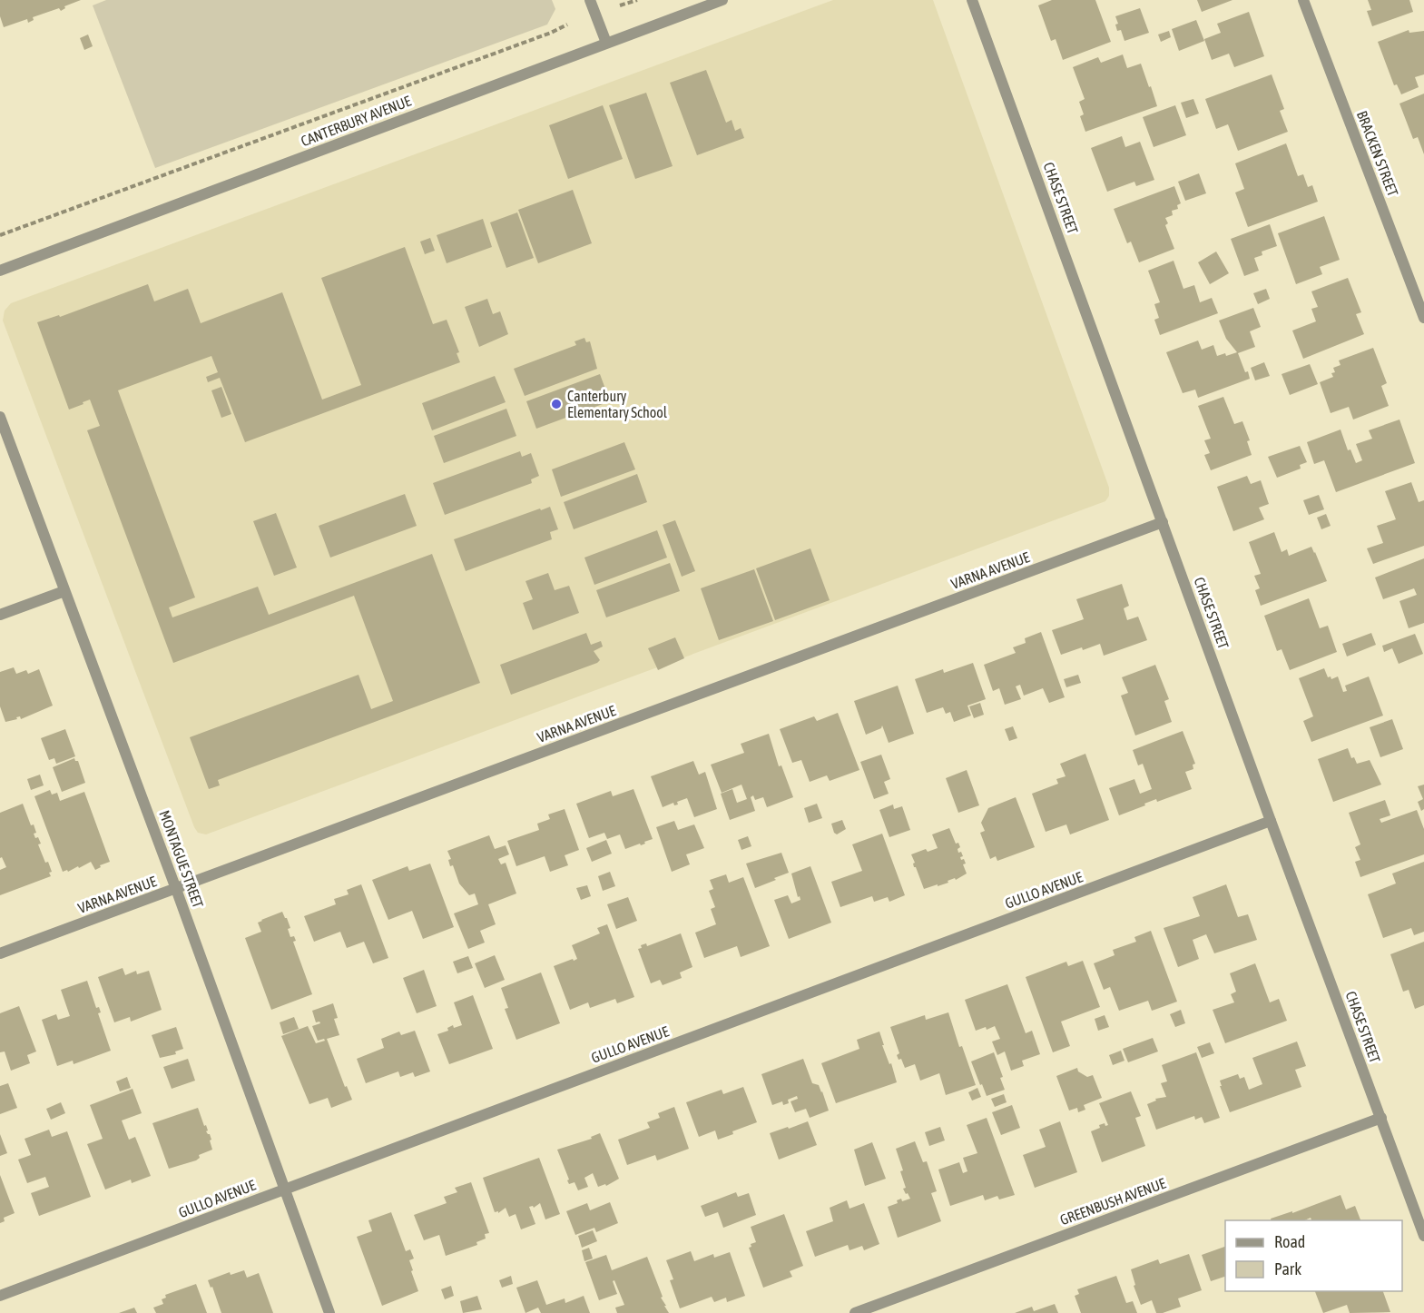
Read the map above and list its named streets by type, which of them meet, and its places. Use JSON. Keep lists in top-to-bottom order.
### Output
{
  "streets": {
    "street": [
      "CANTERBURY AVENUE",
      "BRACKEN STREET",
      "CHASE STREET",
      "VARNA AVENUE",
      "MONTAGUE STREET",
      "GULLO AVENUE",
      "GREENBUSH AVENUE"
    ]
  },
  "crossings": [
    ["CHASE STREET", "VARNA AVENUE"],
    ["CHASE STREET", "GULLO AVENUE"],
    ["CHASE STREET", "GREENBUSH AVENUE"],
    ["VARNA AVENUE", "MONTAGUE STREET"],
    ["MONTAGUE STREET", "GULLO AVENUE"]
  ],
  "places": ["Canterbury Elementary School"],
  "legend": ["Road", "Park"]
}
